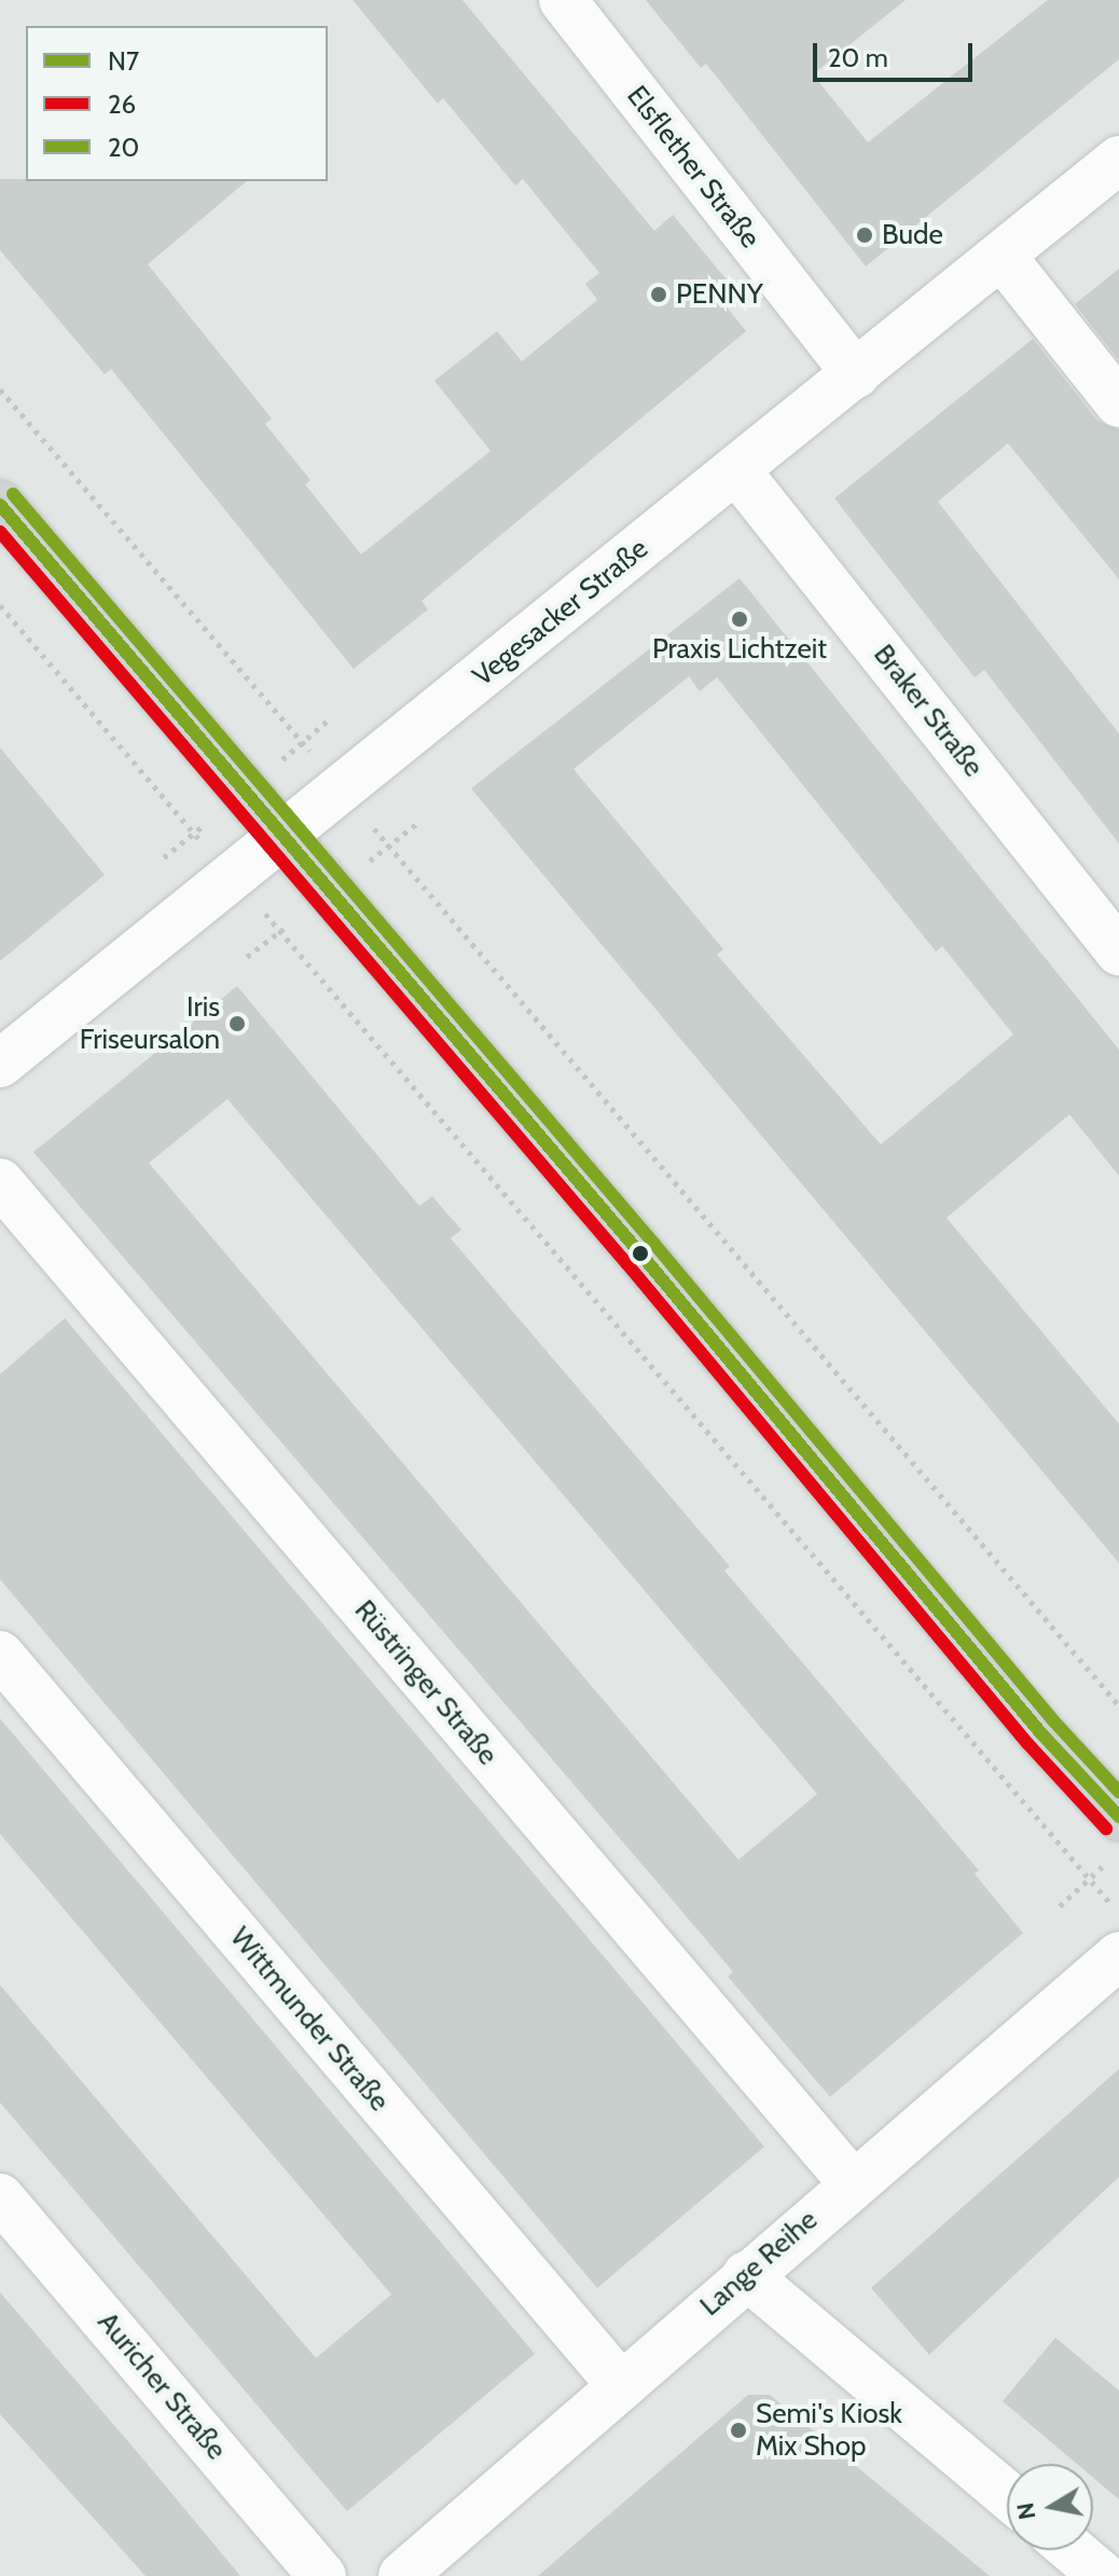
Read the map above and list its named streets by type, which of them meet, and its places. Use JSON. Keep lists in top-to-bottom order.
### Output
{
  "streets": {
    "street": [
      "Elsflether Straße",
      "Vegesacker Straße",
      "Braker Straße",
      "Rüstringer Straße",
      "Wittmunder Straße",
      "Lange Reihe",
      "Auricher Straße"
    ]
  },
  "crossings": [
    ["Elsflether Straße", "Vegesacker Straße"],
    ["Vegesacker Straße", "Braker Straße"],
    ["Rüstringer Straße", "Lange Reihe"],
    ["Wittmunder Straße", "Lange Reihe"]
  ],
  "places": [
    "Bude",
    "PENNY",
    "Praxis Lichtzeit",
    "Iris Friseursalon",
    "Semi's Kiosk Mix Shop"
  ],
  "lines": ["transit line 20", "transit line N7", "transit line 26"],
  "legend": ["N7", "26", "20"],
  "scale_bar": "20 m",
  "north": "left"
}
